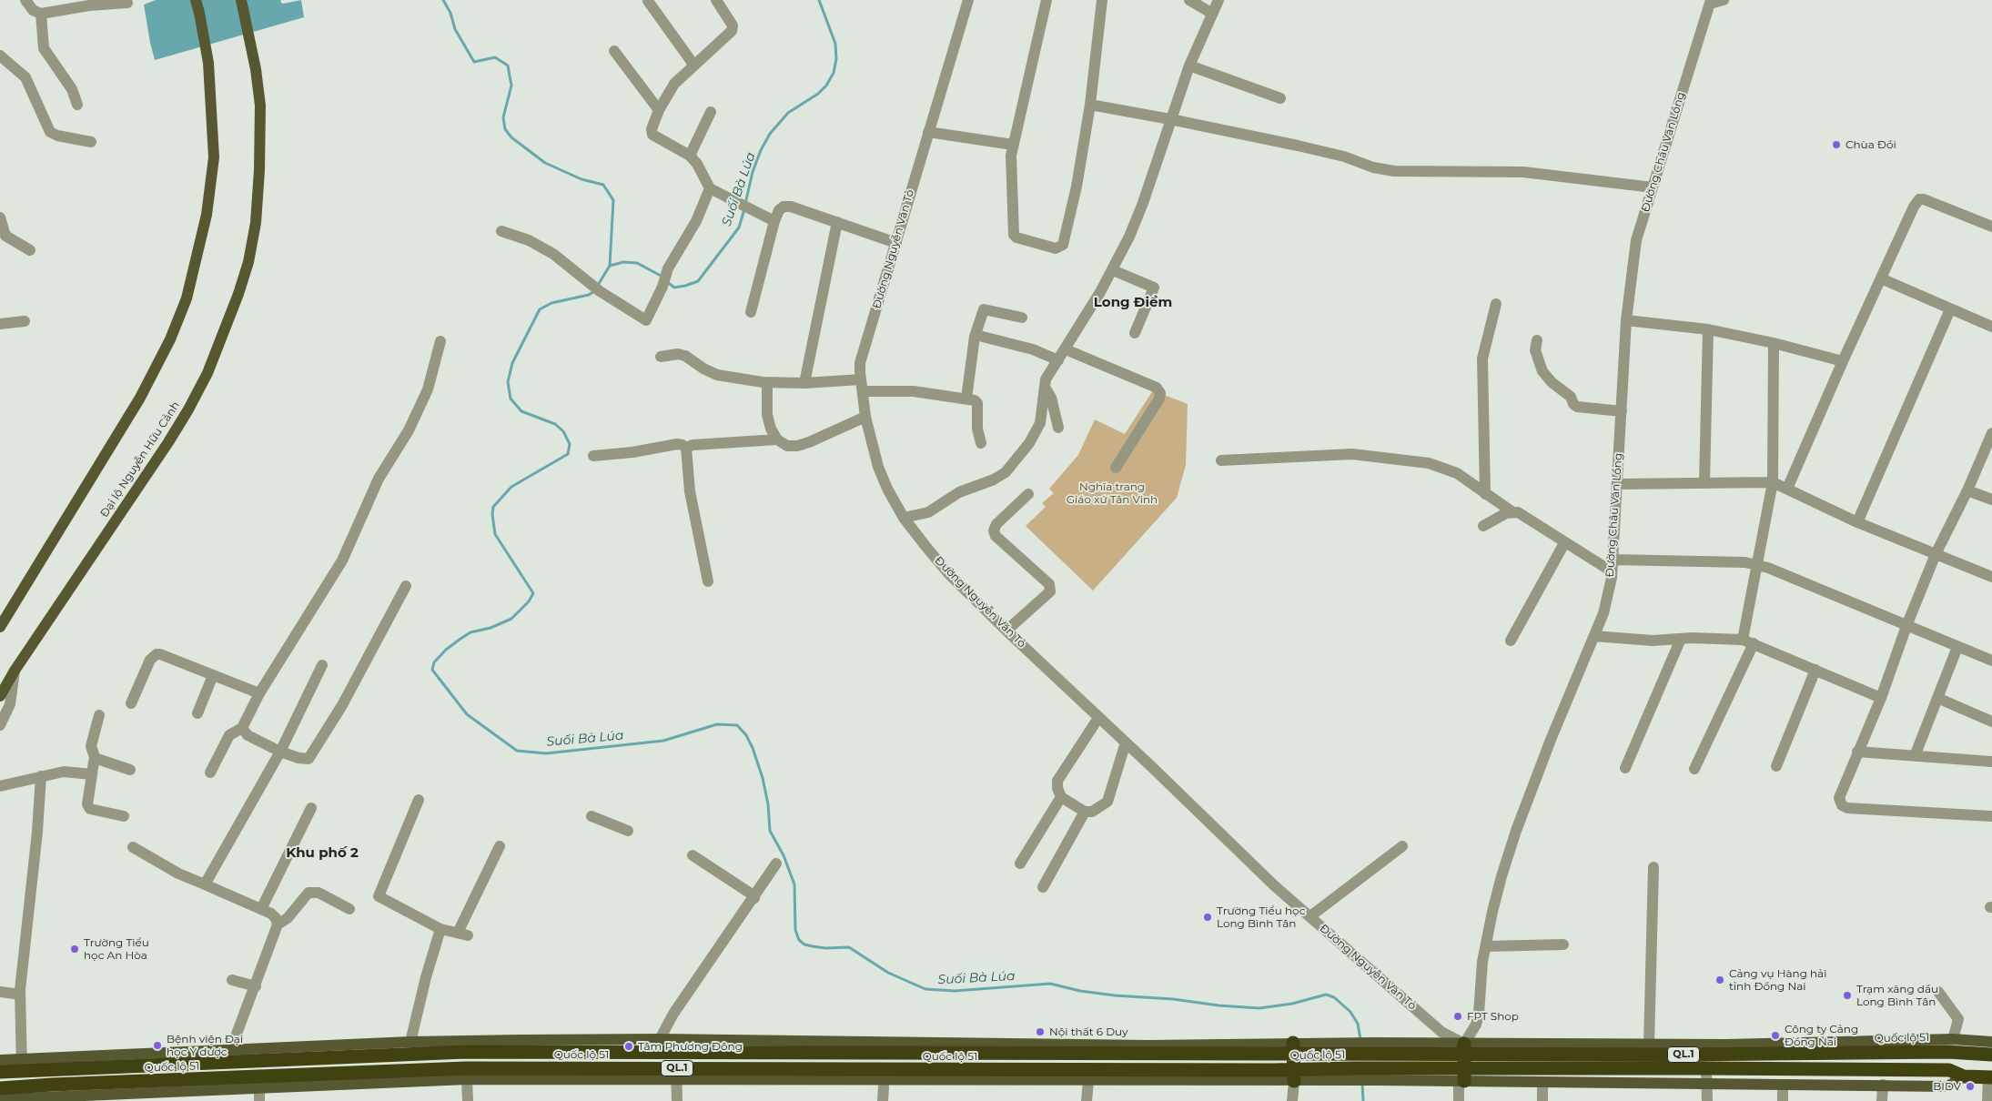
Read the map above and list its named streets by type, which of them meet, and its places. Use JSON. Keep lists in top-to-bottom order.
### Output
{
  "streets": {
    "highway": ["Quốc lộ 51", "QL.1"],
    "main road": ["Đại lộ Nguyễn Hữu Cảnh"],
    "street": ["Đường Châu Văn Lồng", "Đường Nguyễn Văn Tỏ"]
  },
  "crossings": [
    ["Đường Châu Văn Lồng", "Đường Nguyễn Văn Tỏ"],
    ["Đường Châu Văn Lồng", "Quốc lộ 51"],
    ["Đường Nguyễn Văn Tỏ", "Quốc lộ 51"]
  ],
  "districts": ["Long Điềm", "Khu phố 2"],
  "water": ["Suối Bà Lúa"],
  "parks": ["Nghĩa trang Giáo xứ Tân Vinh"],
  "places": [
    "Chùa Đồi",
    "Trường Tiểu học Long Bình Tân",
    "Trường Tiểu học An Hòa",
    "Cảng vụ Hàng hải tỉnh Đồng Nai",
    "Trạm xăng dầu Long Bình Tân",
    "FPT Shop",
    "Nội thất 6 Duy",
    "Công ty Cảng Đồng Nai",
    "Bệnh viện Đại học Y dược",
    "Tâm Phương Đông",
    "BIDV"
  ]
}
